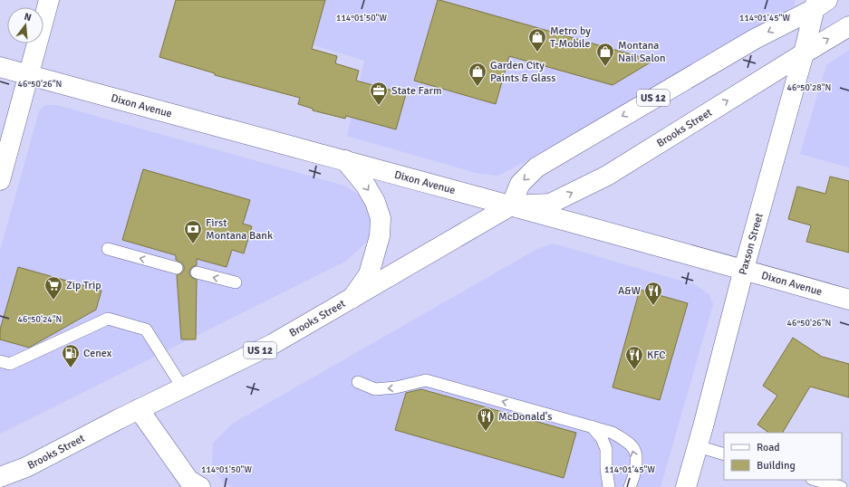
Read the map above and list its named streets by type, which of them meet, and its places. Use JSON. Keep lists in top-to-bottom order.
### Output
{
  "streets": {
    "main road": [
      "US 12",
      "Dixon Avenue",
      "Brooks Street",
      "Paxson Street"
    ]
  },
  "crossings": [
    ["US 12", "Dixon Avenue"],
    ["US 12", "Brooks Street"],
    ["US 12", "Paxson Street"],
    ["Dixon Avenue", "Brooks Street"],
    ["Dixon Avenue", "Paxson Street"],
    ["Brooks Street", "Paxson Street"]
  ],
  "places": {
    "shop": ["Metro by T-Mobile", "Montana Nail Salon", "Garden City Paints & Glass"],
    "office": ["State Farm"],
    "bank": ["First Montana Bank"],
    "supermarket": ["Zip Trip"],
    "restaurant": ["A&W", "KFC", "McDonald's"],
    "fuel station": ["Cenex"]
  },
  "legend": ["Road", "Building"],
  "north": "top",
  "coordinates": [
    "114°01'50\"W",
    "114°01'45\"W",
    "46°50'26\"N",
    "46°50'28\"N",
    "46°50'24\"N"
  ]
}
